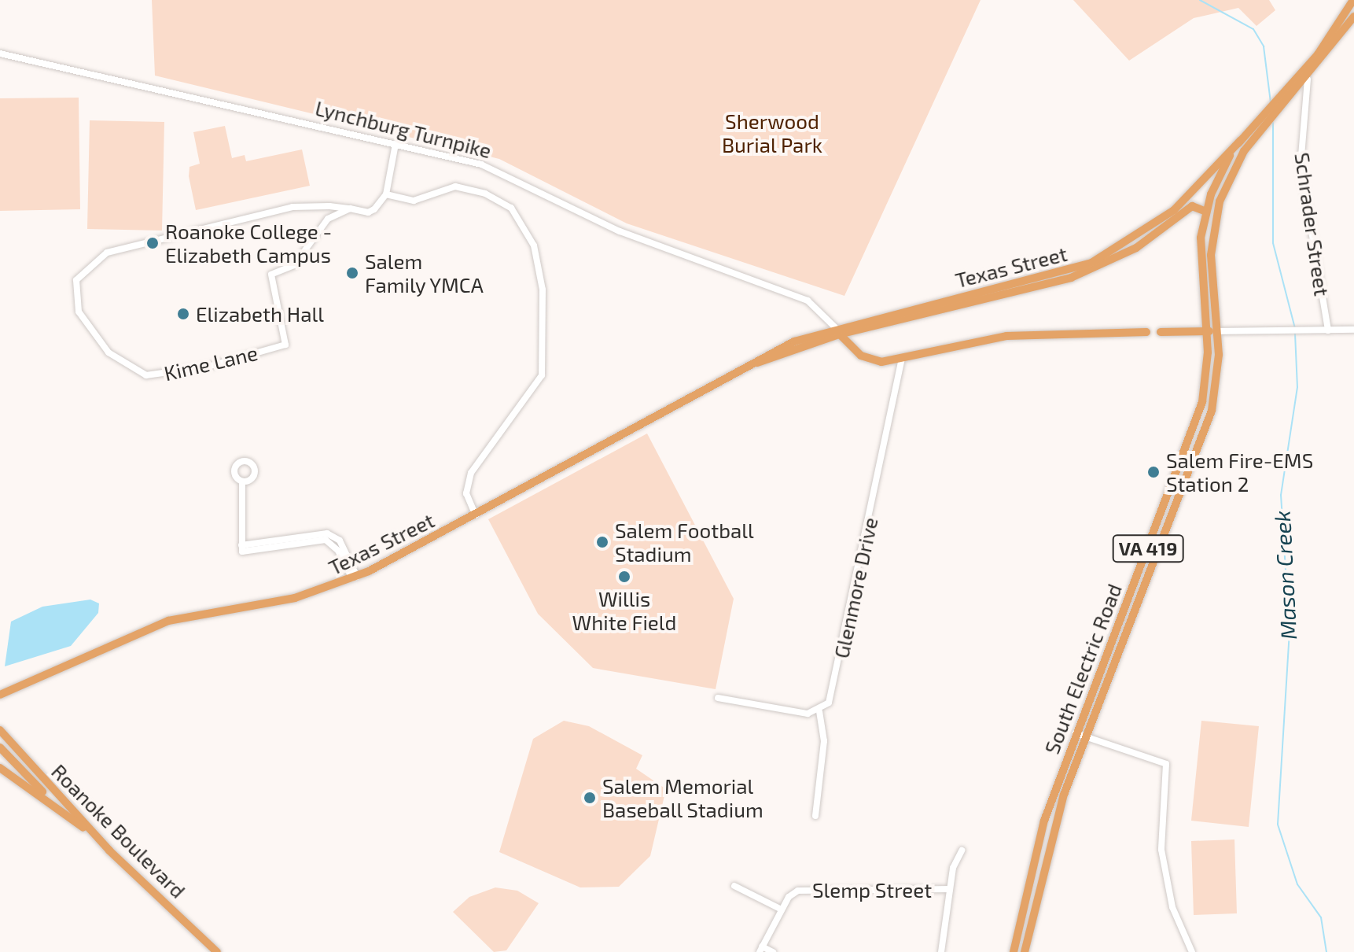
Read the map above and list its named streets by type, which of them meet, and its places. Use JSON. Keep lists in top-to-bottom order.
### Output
{
  "streets": {
    "main road": [
      "Lynchburg Turnpike",
      "Texas Street",
      "VA 419",
      "South Electric Road",
      "Roanoke Boulevard"
    ],
    "street": [
      "Schrader Street",
      "Kime Lane",
      "Glenmore Drive",
      "Slemp Street"
    ]
  },
  "crossings": [
    ["Lynchburg Turnpike", "Texas Street"],
    ["Lynchburg Turnpike", "Glenmore Drive"],
    ["Schrader Street", "South Electric Road"],
    ["Texas Street", "South Electric Road"]
  ],
  "water": ["Mason Creek"],
  "parks": ["Sherwood Burial Park"],
  "places": [
    "Roanoke College - Elizabeth Campus",
    "Salem Family YMCA",
    "Elizabeth Hall",
    "Salem Fire-EMS Station 2",
    "Salem Football Stadium",
    "Willis White Field",
    "Salem Memorial Baseball Stadium"
  ]
}
